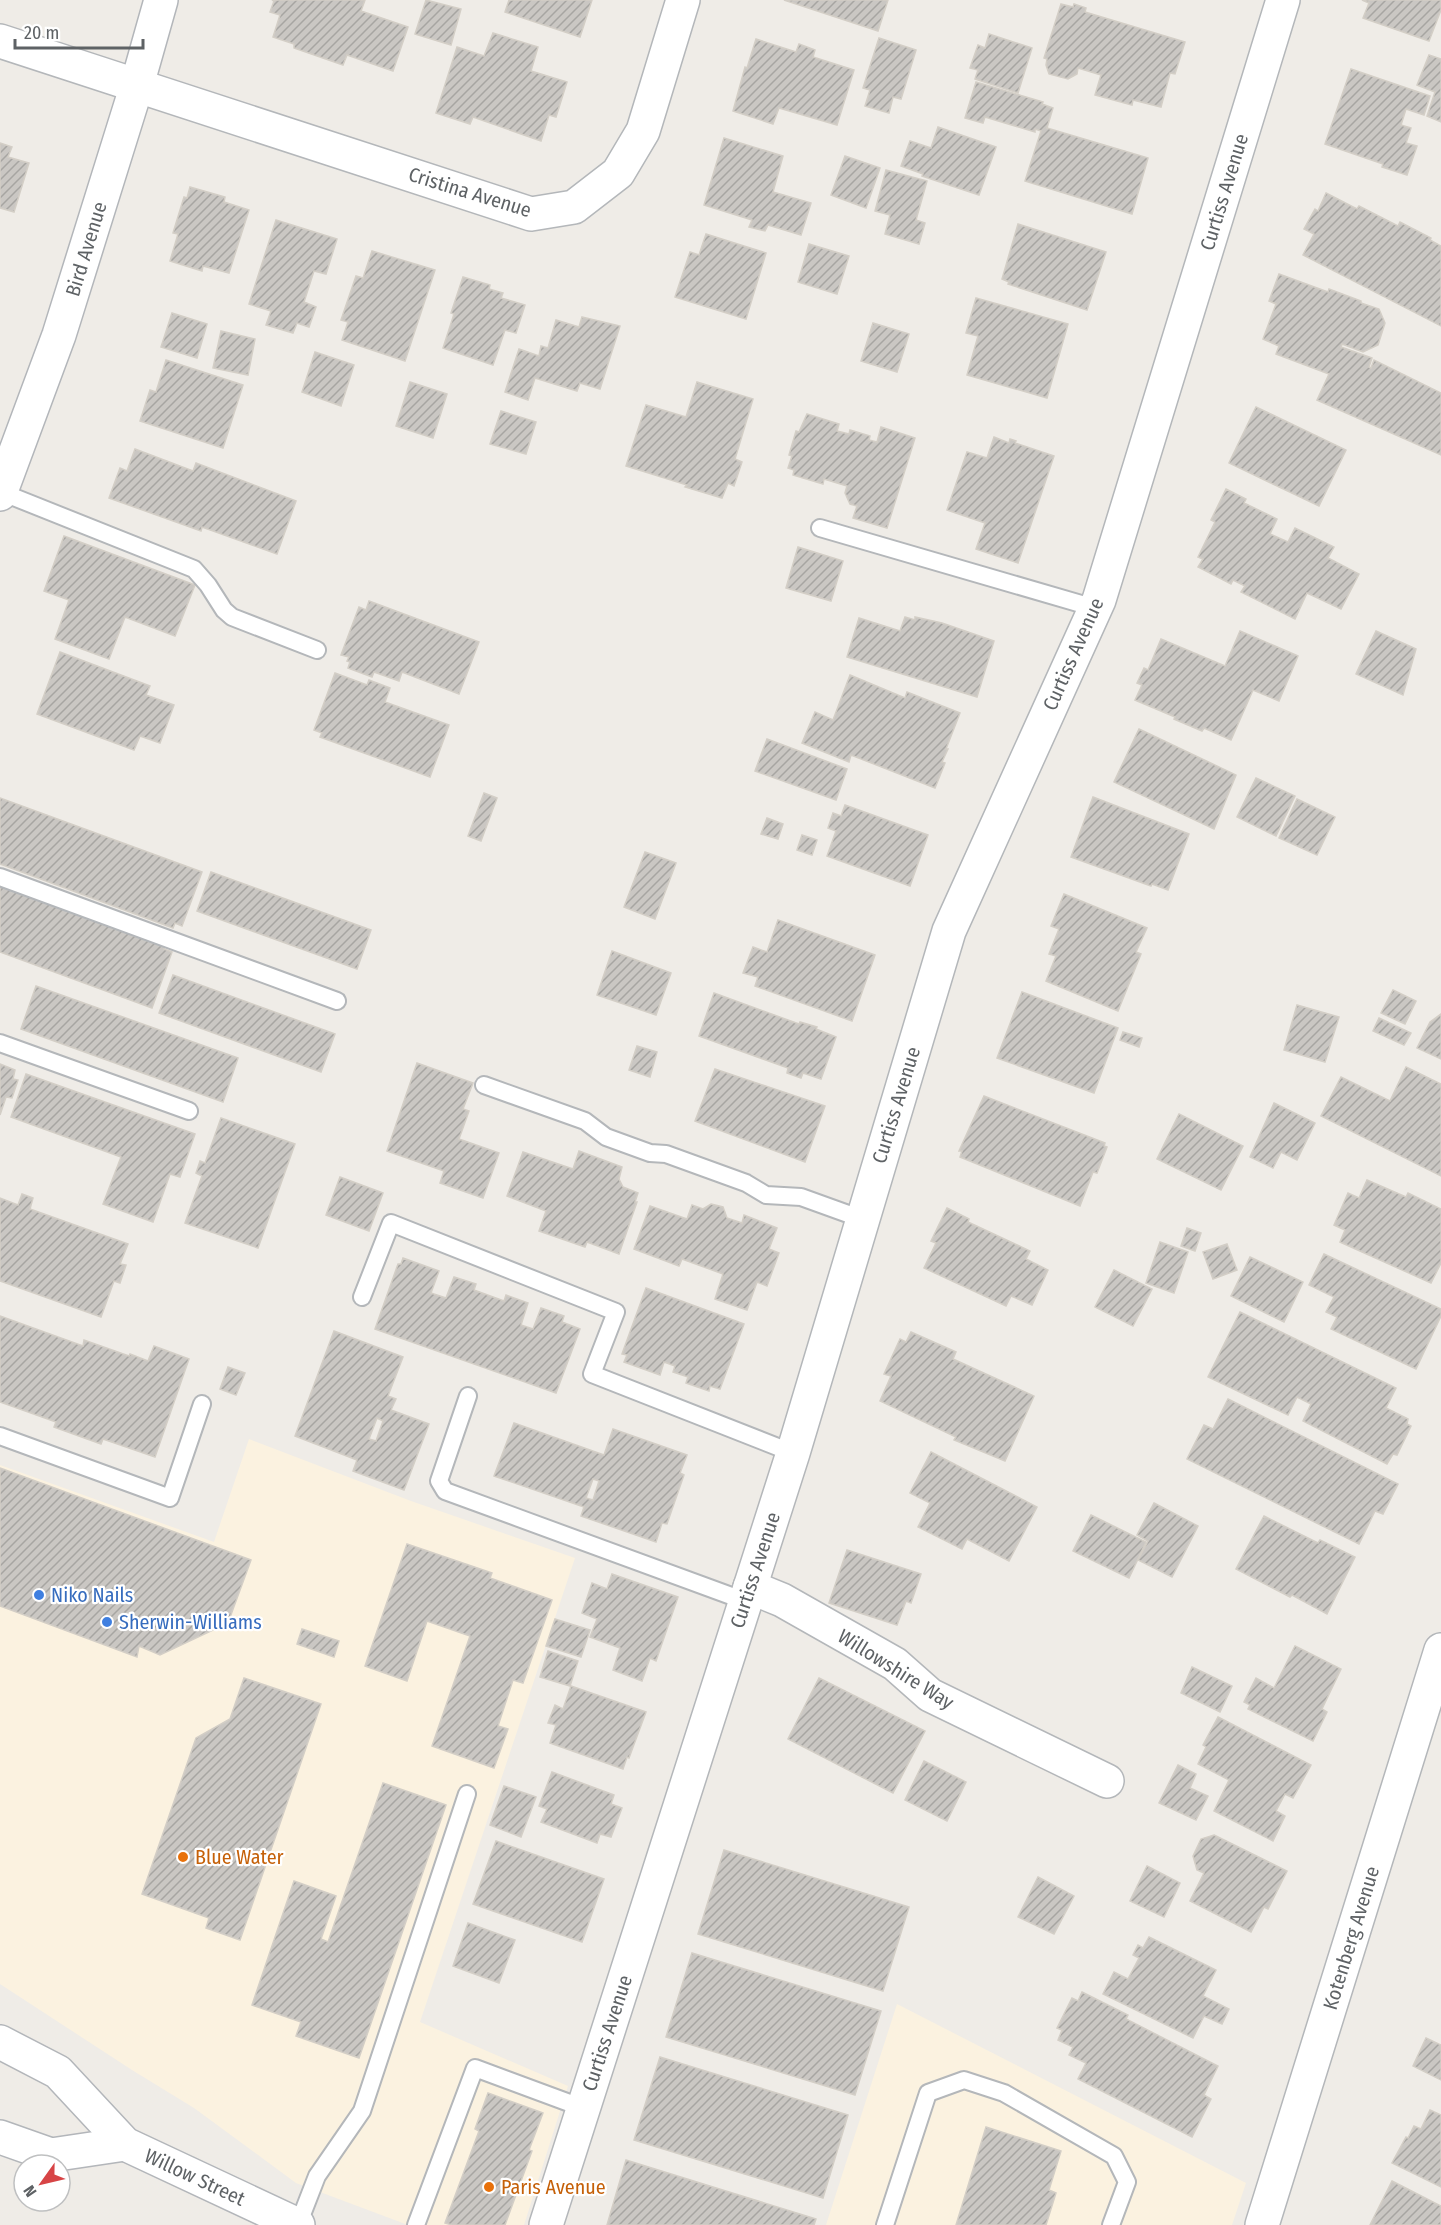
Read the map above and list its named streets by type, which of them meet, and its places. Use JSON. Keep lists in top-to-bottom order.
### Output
{
  "streets": {
    "street": [
      "Cristina Avenue",
      "Curtiss Avenue",
      "Bird Avenue",
      "Willowshire Way",
      "Kotenberg Avenue",
      "Willow Street"
    ]
  },
  "crossings": [
    ["Cristina Avenue", "Bird Avenue"],
    ["Curtiss Avenue", "Willowshire Way"]
  ],
  "places": [
    "Niko Nails",
    "Sherwin-Williams",
    "Blue Water",
    "Paris Avenue"
  ],
  "scale_bar": "20 m",
  "north": "bottom left"
}
